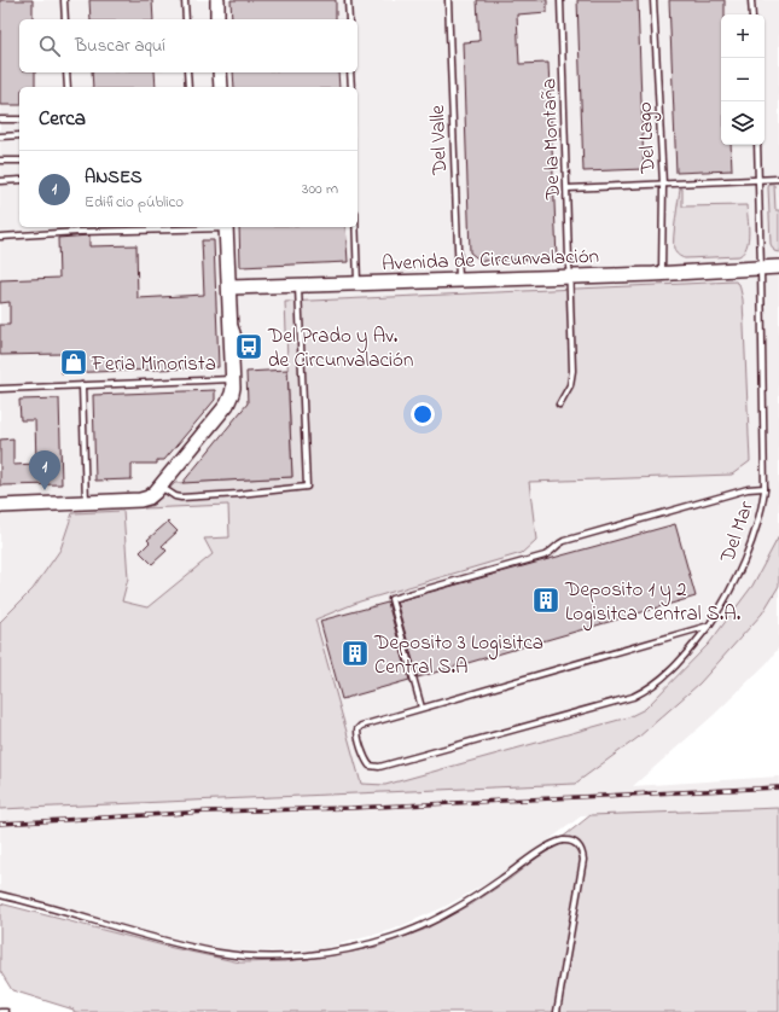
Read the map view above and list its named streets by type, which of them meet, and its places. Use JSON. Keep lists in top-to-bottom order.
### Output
{
  "streets": {
    "street": ["Avenida de Circunvalación"],
    "lane": [
      "Del Lago",
      "De la Montaña",
      "Del Valle",
      "Del Mar"
    ]
  },
  "crossings": [
    ["Del Lago", "Avenida de Circunvalación"],
    ["De la Montaña", "Avenida de Circunvalación"],
    ["Del Valle", "Avenida de Circunvalación"],
    ["Avenida de Circunvalación", "Del Mar"]
  ],
  "places": {
    "bus stop": ["Del Prado y Av. de Circunvalación"],
    "shop": ["Feria Minorista"],
    "building": ["Deposito 1 y 2 Logisitca Central S.A.", "Deposito 3 Logisitca Central S.A"]
  },
  "page": {
    "map_buttons": ["+", "−"],
    "search": "Buscar aquí",
    "heading": "Cerca",
    "list": [
      {
        "mark": "1",
        "name": "ANSES",
        "note": "Edificio público",
        "value": "300 m"
      }
    ],
    "pins": "1"
  }
}
